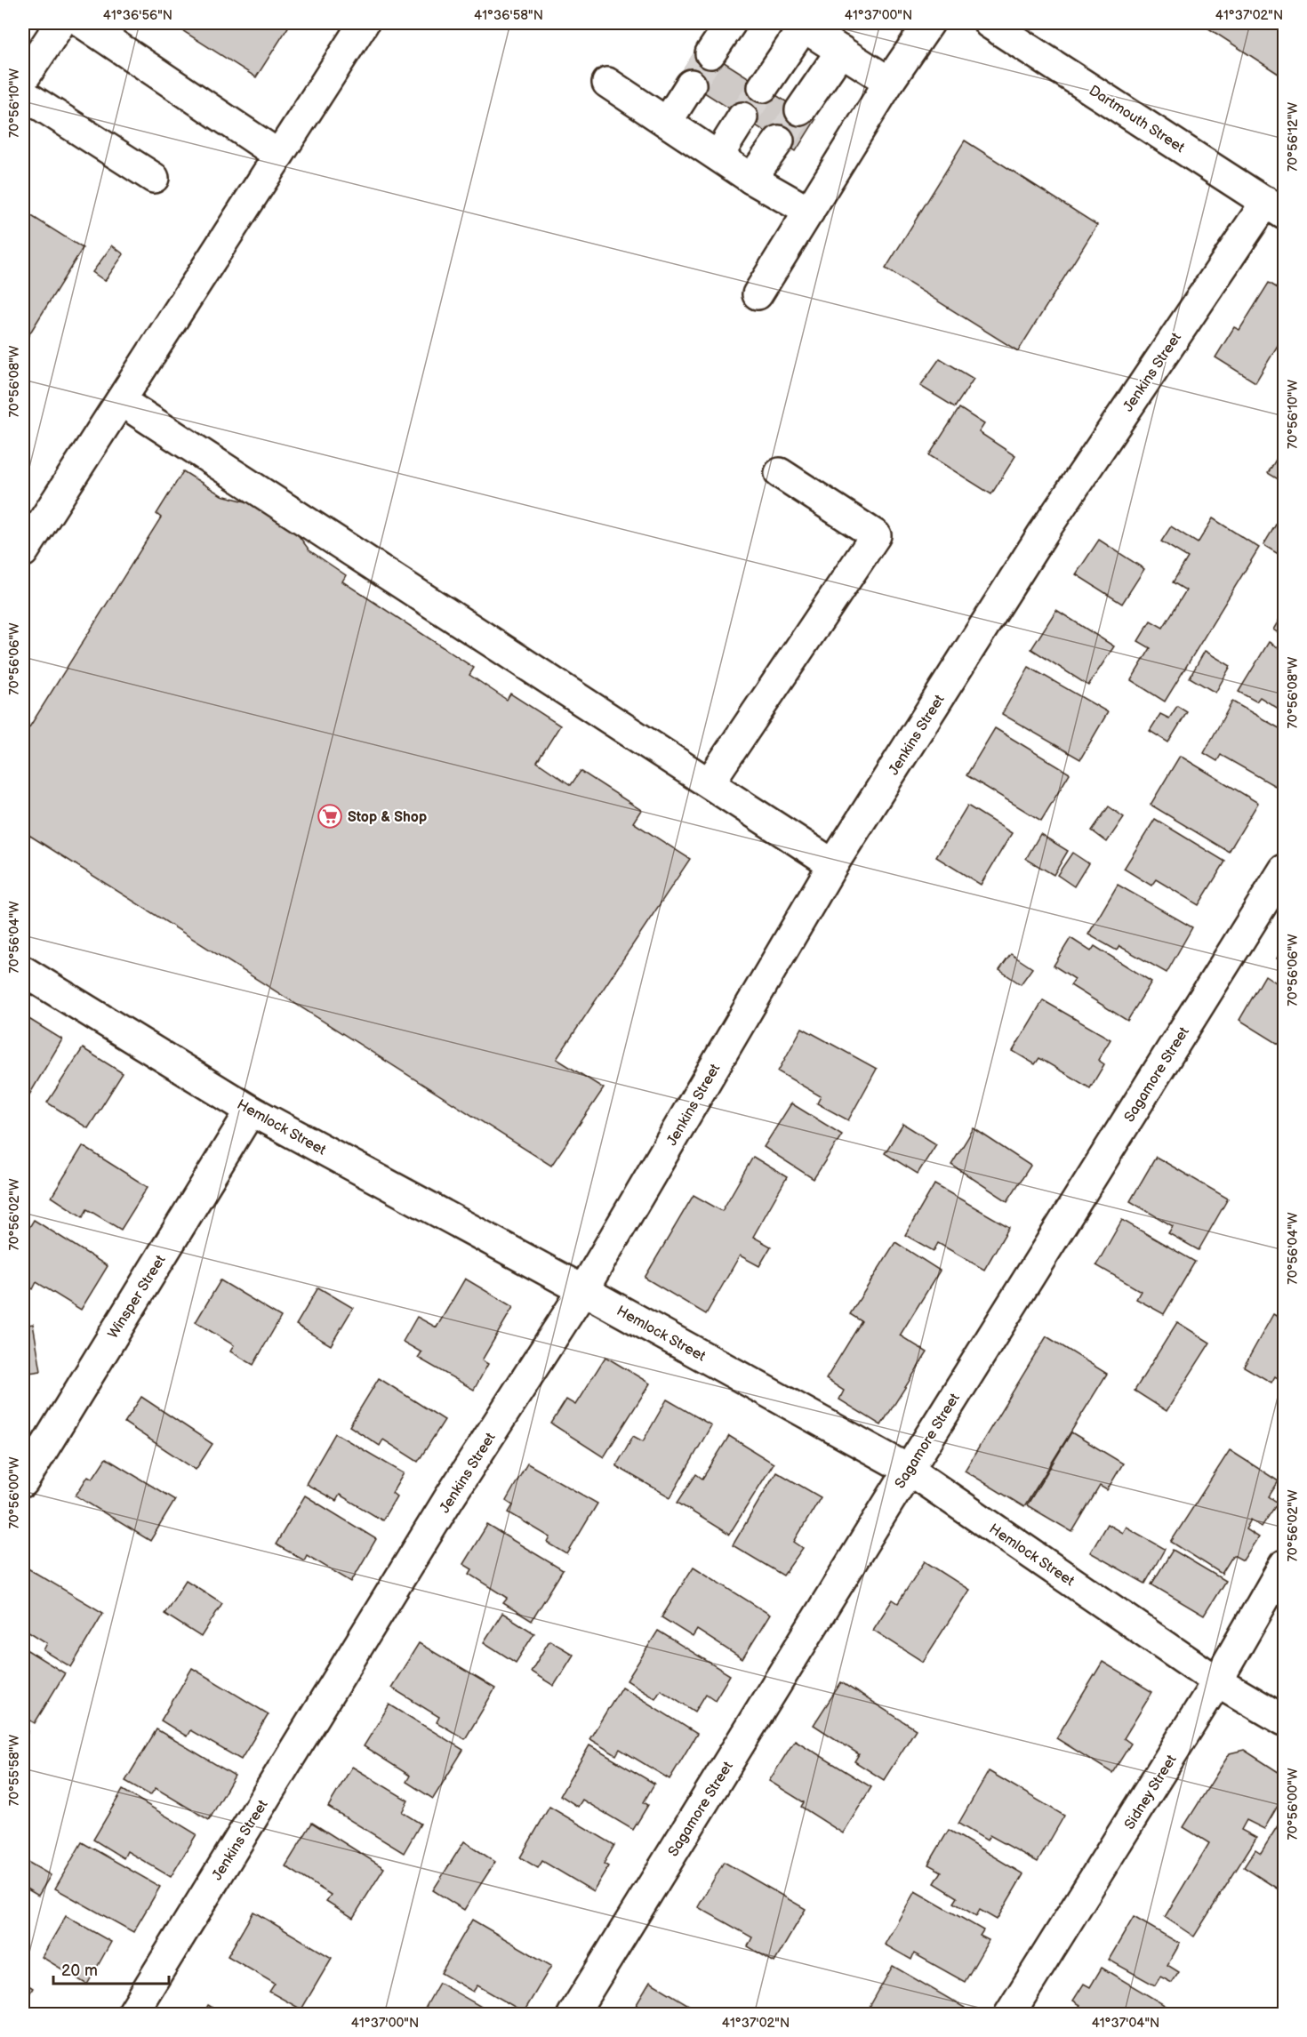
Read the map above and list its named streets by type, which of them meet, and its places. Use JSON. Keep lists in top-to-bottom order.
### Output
{
  "streets": {
    "street": [
      "Dartmouth Street",
      "Jenkins Street",
      "Sagamore Street",
      "Hemlock Street",
      "Winsper Street",
      "Sidney Street"
    ]
  },
  "crossings": [
    ["Dartmouth Street", "Jenkins Street"],
    ["Jenkins Street", "Hemlock Street"],
    ["Sagamore Street", "Hemlock Street"],
    ["Hemlock Street", "Winsper Street"],
    ["Hemlock Street", "Sidney Street"]
  ],
  "places": {
    "supermarket": ["Stop & Shop"]
  },
  "scale_bar": "20 m",
  "coordinates": [
    "41°36'56\"N",
    "41°36'58\"N",
    "41°37'00\"N",
    "41°37'02\"N",
    "70°56'10\"W",
    "70°56'12\"W",
    "70°56'08\"W",
    "70°56'06\"W",
    "70°56'04\"W",
    "70°56'02\"W",
    "70°56'00\"W",
    "70°55'58\"W",
    "41°37'04\"N"
  ]
}
